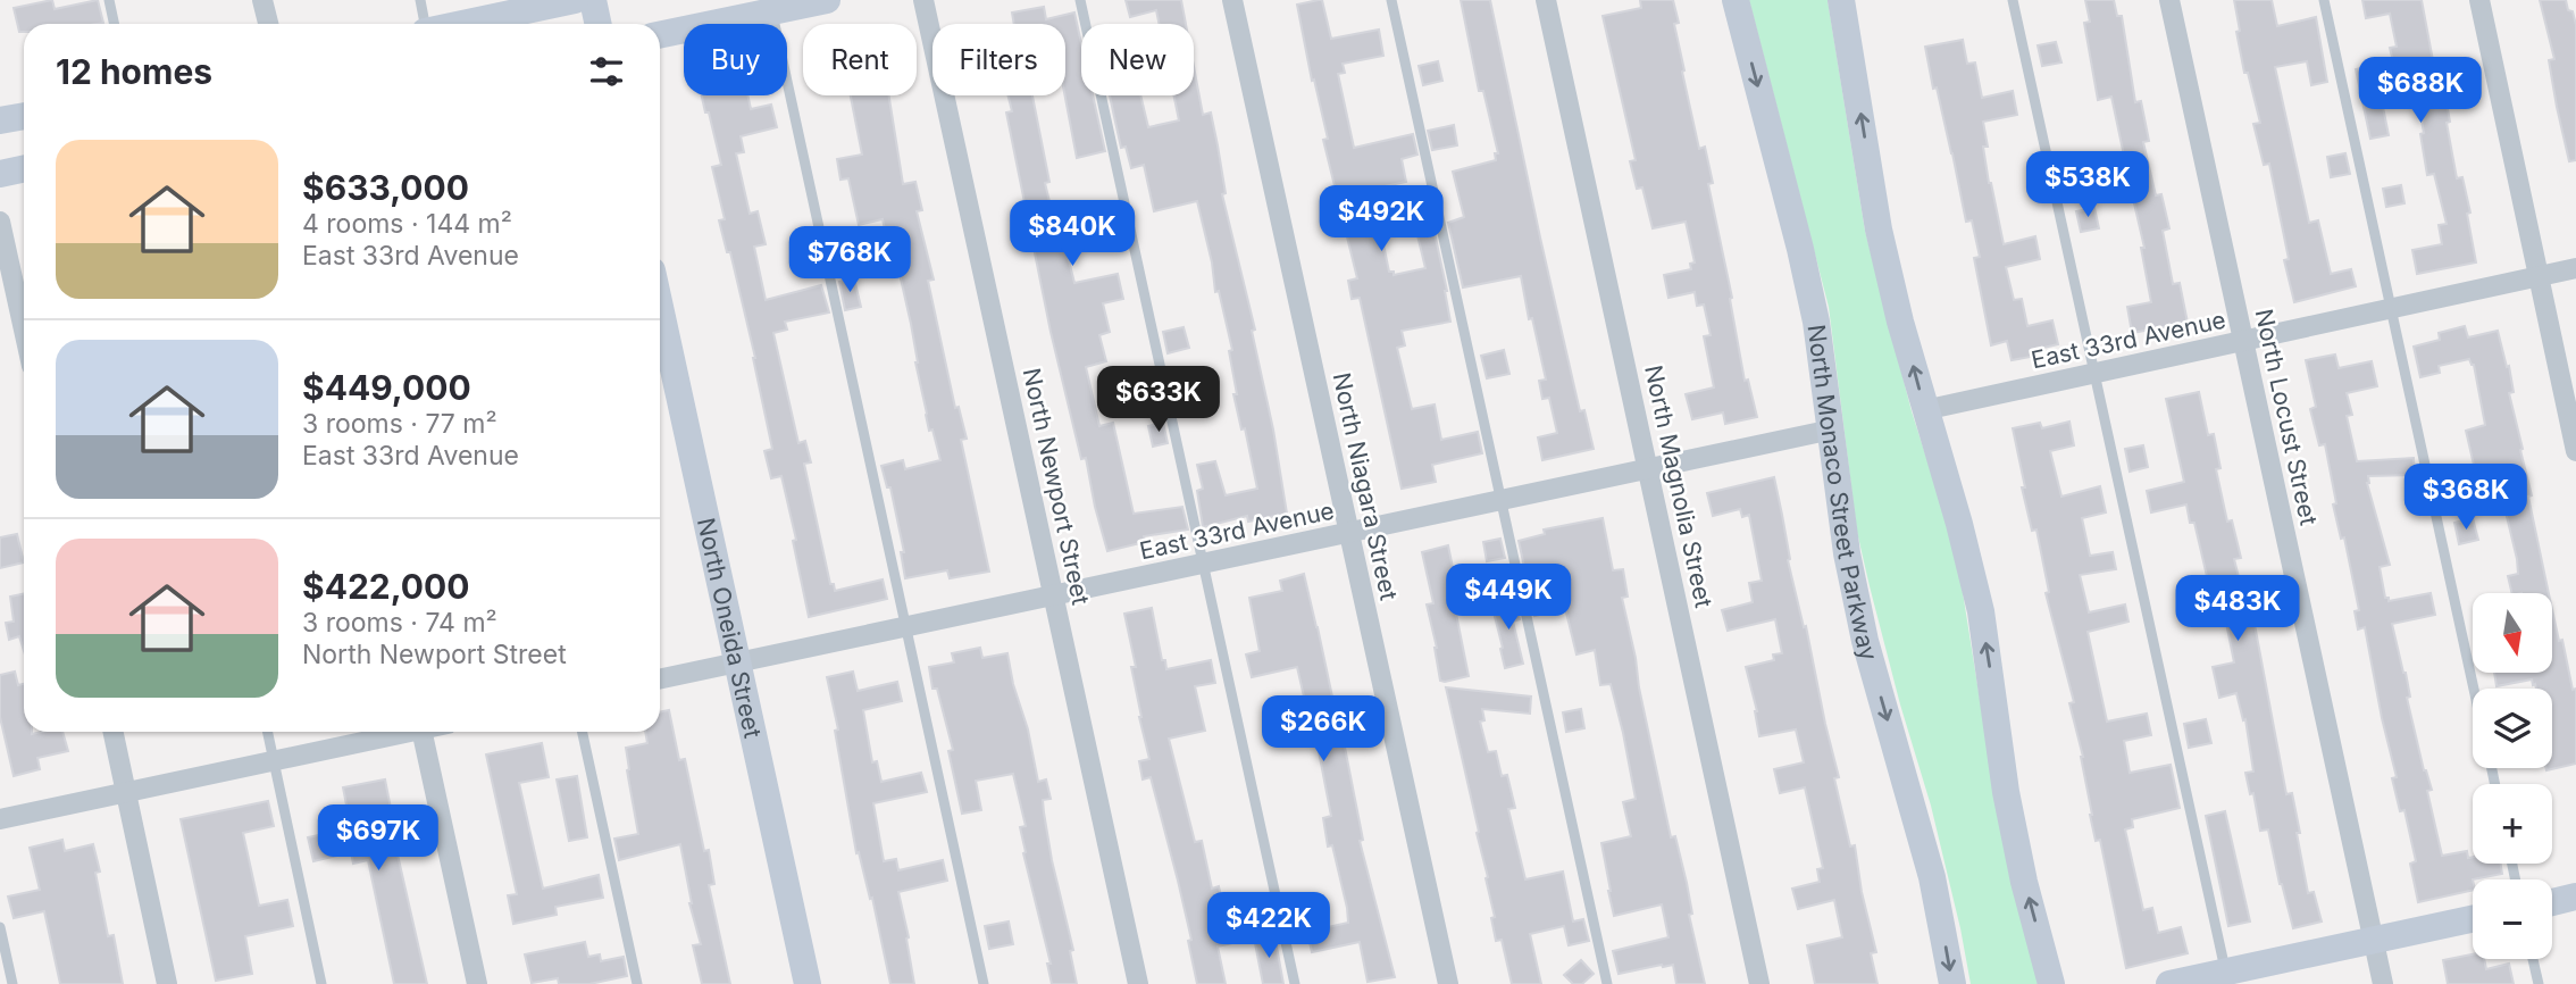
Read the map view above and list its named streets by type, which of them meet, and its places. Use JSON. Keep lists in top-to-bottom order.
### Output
{
  "streets": {
    "street": [
      "East 33rd Avenue",
      "North Locust Street",
      "North Newport Street",
      "North Niagara Street",
      "North Magnolia Street",
      "North Monaco Street Parkway",
      "North Oneida Street"
    ]
  },
  "crossings": [
    ["East 33rd Avenue", "North Locust Street"],
    ["East 33rd Avenue", "North Newport Street"],
    ["East 33rd Avenue", "North Niagara Street"],
    ["East 33rd Avenue", "North Magnolia Street"],
    ["East 33rd Avenue", "North Monaco Street Parkway"],
    ["East 33rd Avenue", "North Oneida Street"]
  ],
  "north": "bottom",
  "page": {
    "chip": [
      "Buy",
      "Rent",
      "Filters",
      "New"
    ],
    "heading": "12 homes",
    "price": [
      "$688K",
      "$538K",
      "$492K",
      "$840K",
      "$768K",
      "$633K",
      "$368K",
      "$449K",
      "$483K",
      "$266K",
      "$697K",
      "$422K"
    ],
    "list": [
      {
        "name": "$633,000",
        "note": "4 rooms · 144 m² · East 33rd Avenue"
      },
      {
        "name": "$449,000",
        "note": "3 rooms · 77 m² · East 33rd Avenue"
      },
      {
        "name": "$422,000",
        "note": "3 rooms · 74 m² · North Newport Street"
      }
    ],
    "map_buttons": ["+", "−"]
  }
}
